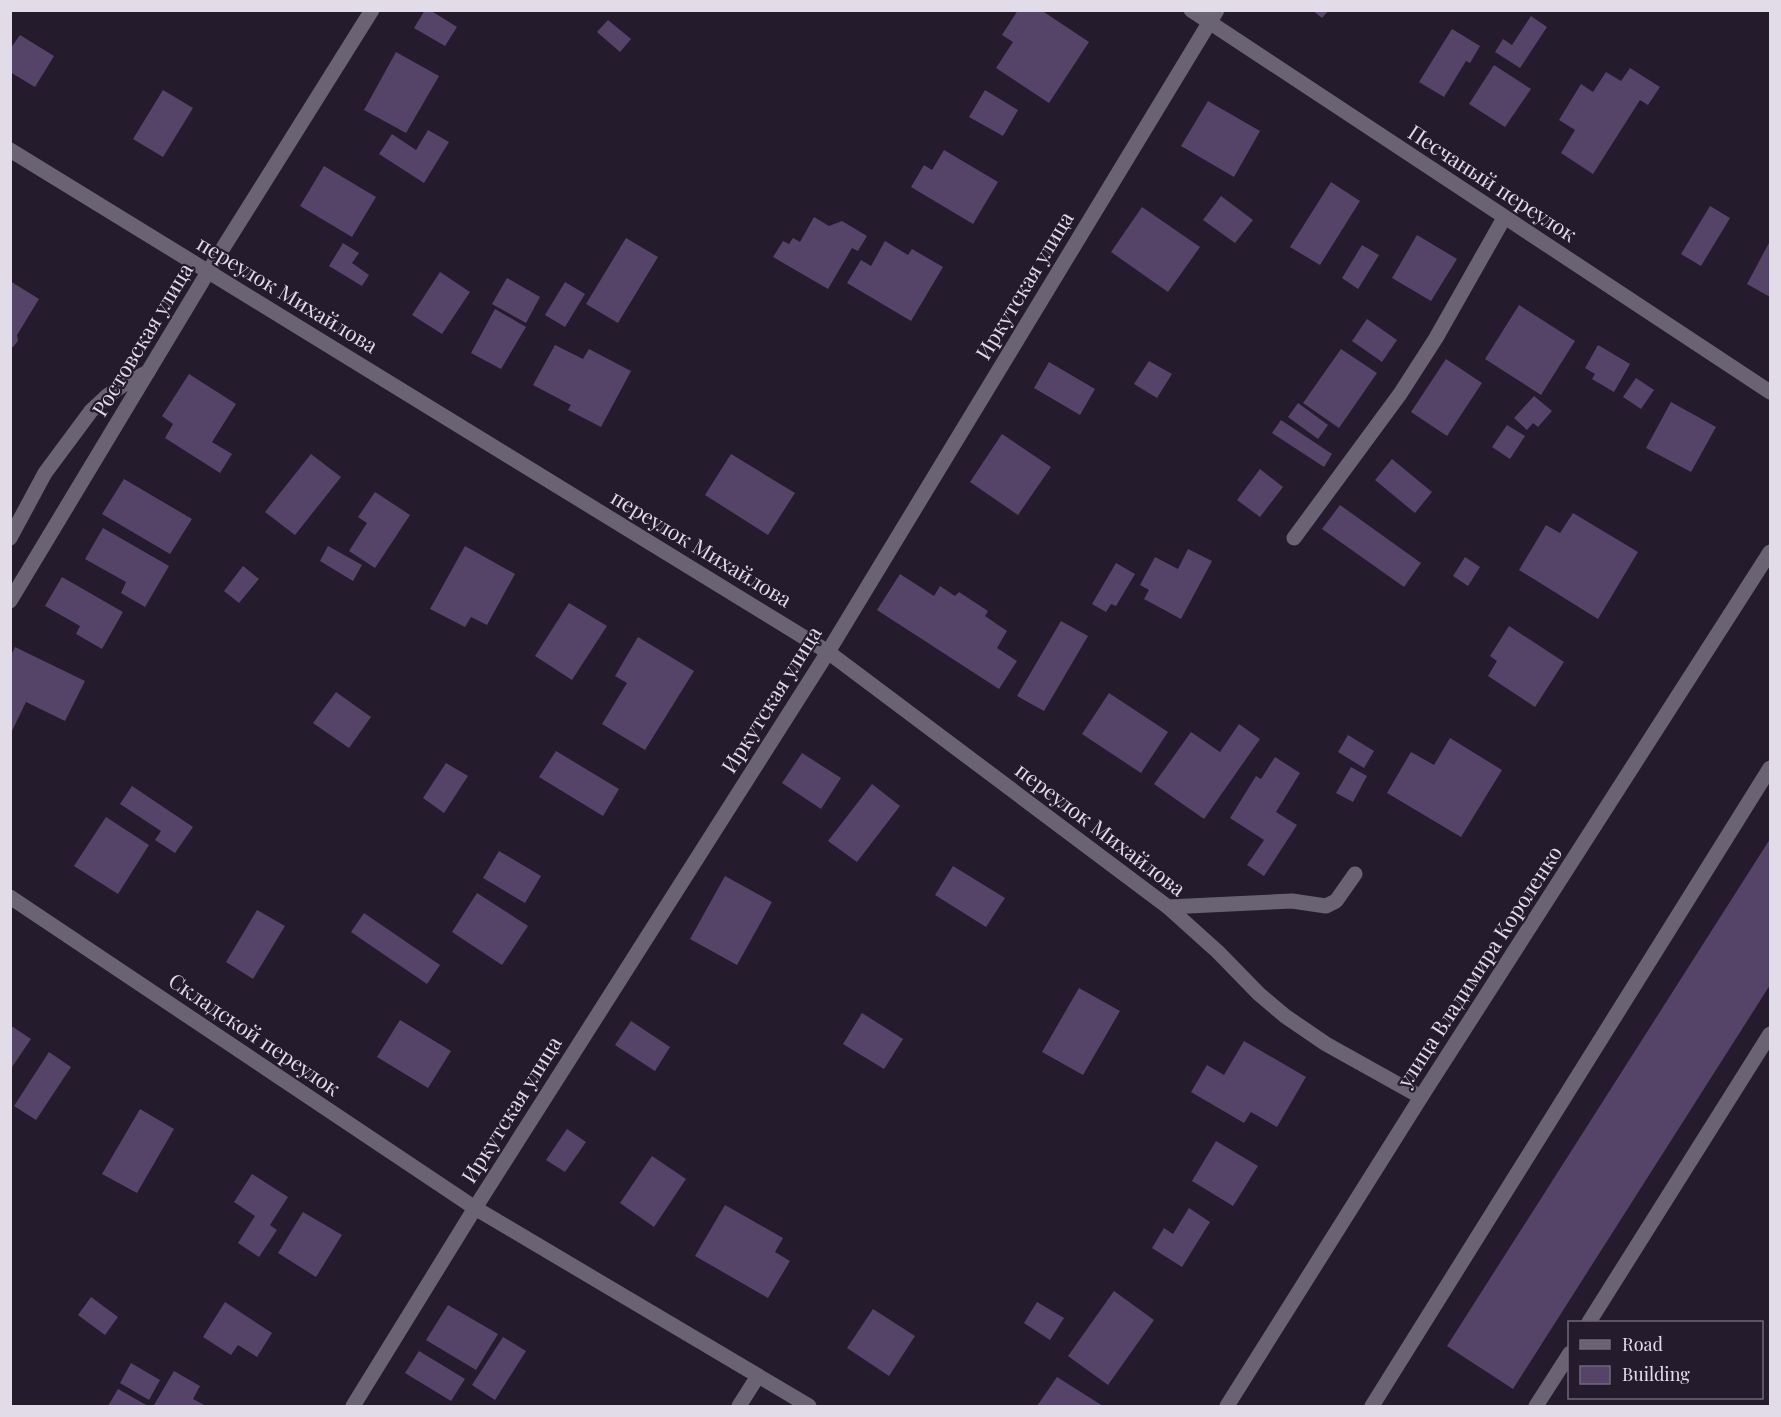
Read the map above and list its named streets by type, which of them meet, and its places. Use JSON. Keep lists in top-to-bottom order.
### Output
{
  "streets": {
    "street": [
      "Песчаный переулок",
      "Иркутская улица",
      "переулок Михайлова",
      "Ростовская улица",
      "улица Владимира Короленко",
      "Складской переулок"
    ]
  },
  "crossings": [
    ["Песчаный переулок", "Иркутская улица"],
    ["Иркутская улица", "переулок Михайлова"],
    ["Иркутская улица", "Складской переулок"],
    ["переулок Михайлова", "Ростовская улица"],
    ["переулок Михайлова", "улица Владимира Короленко"]
  ],
  "legend": ["Road", "Building"]
}
